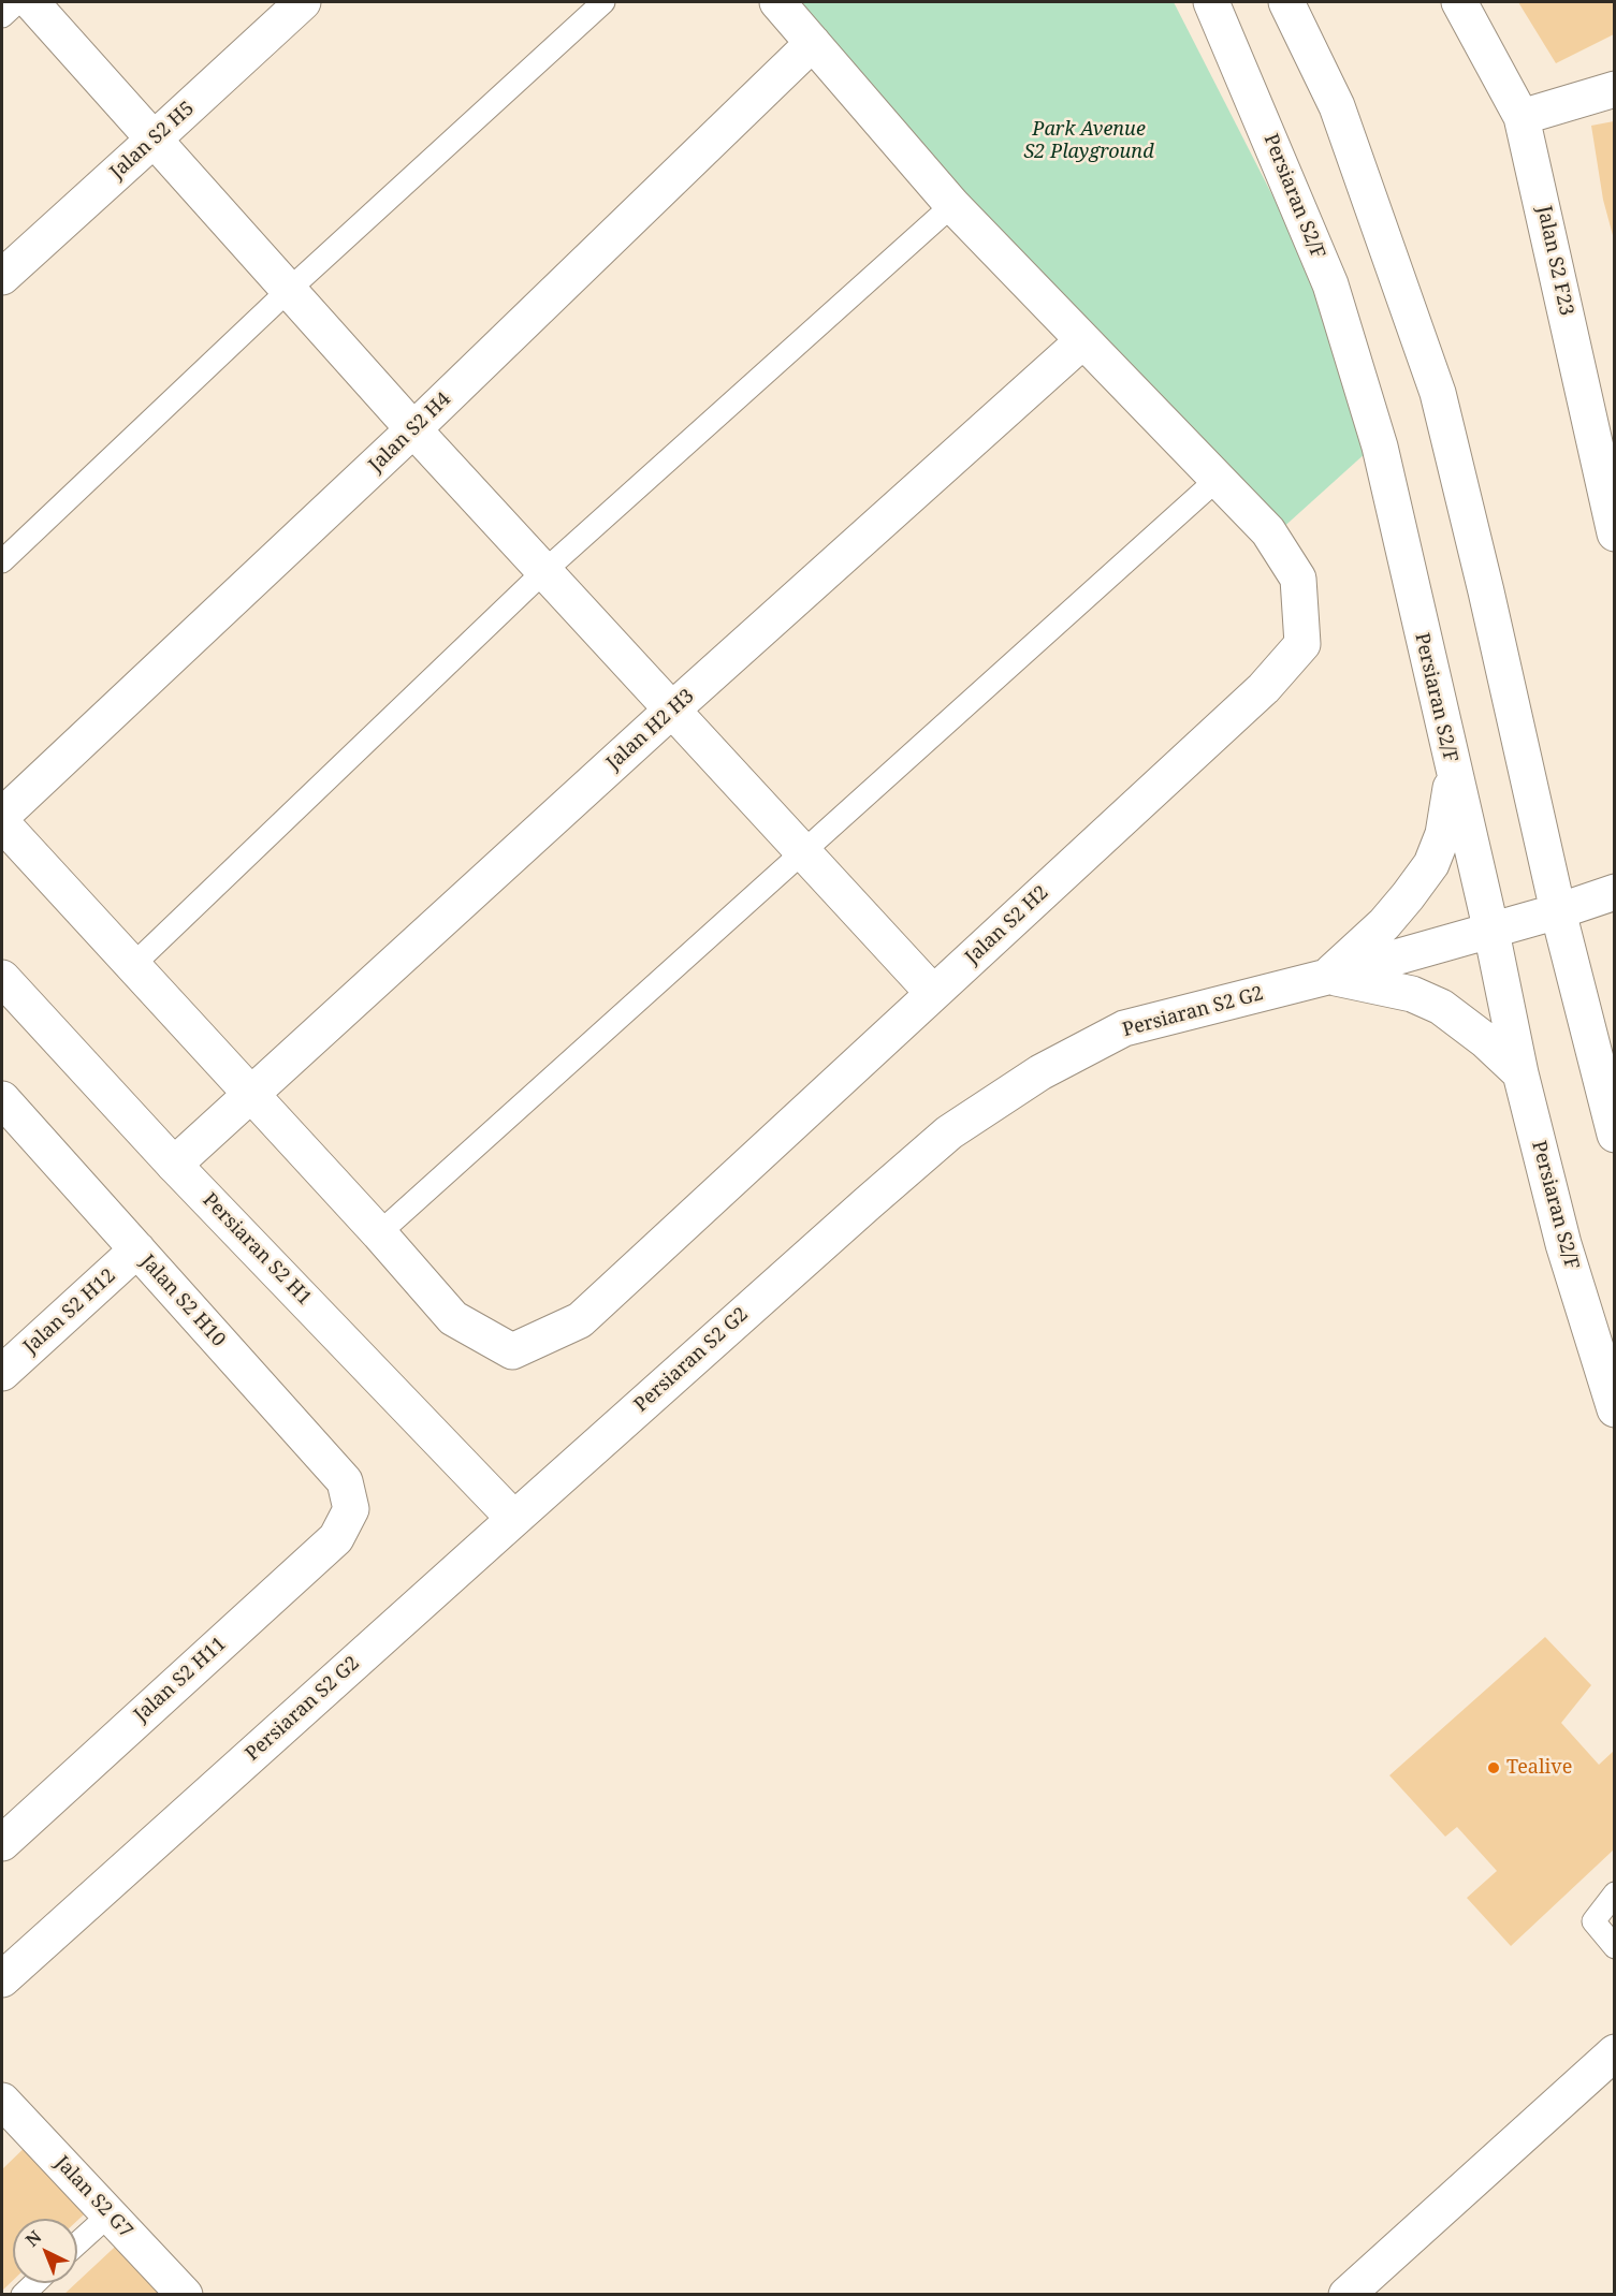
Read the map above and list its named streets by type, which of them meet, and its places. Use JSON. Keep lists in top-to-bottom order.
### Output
{
  "streets": {
    "street": [
      "Jalan S2 H5",
      "Persiaran S2/F",
      "Jalan S2 F23",
      "Jalan S2 H4",
      "Jalan H2 H3",
      "Jalan S2 H2",
      "Persiaran S2 G2",
      "Persiaran S2 H1",
      "Jalan S2 H10",
      "Jalan S2 H12",
      "Jalan S2 H11",
      "Jalan S2 G7"
    ]
  },
  "crossings": [
    ["Persiaran S2/F", "Persiaran S2 G2"],
    ["Jalan S2 H4", "Jalan S2 H2"],
    ["Jalan H2 H3", "Jalan S2 H2"],
    ["Jalan H2 H3", "Persiaran S2 H1"],
    ["Persiaran S2 G2", "Persiaran S2 H1"],
    ["Jalan S2 H10", "Jalan S2 H12"],
    ["Jalan S2 H10", "Jalan S2 H11"]
  ],
  "parks": ["Park Avenue S2 Playground"],
  "places": ["Tealive"],
  "north": "top left"
}
